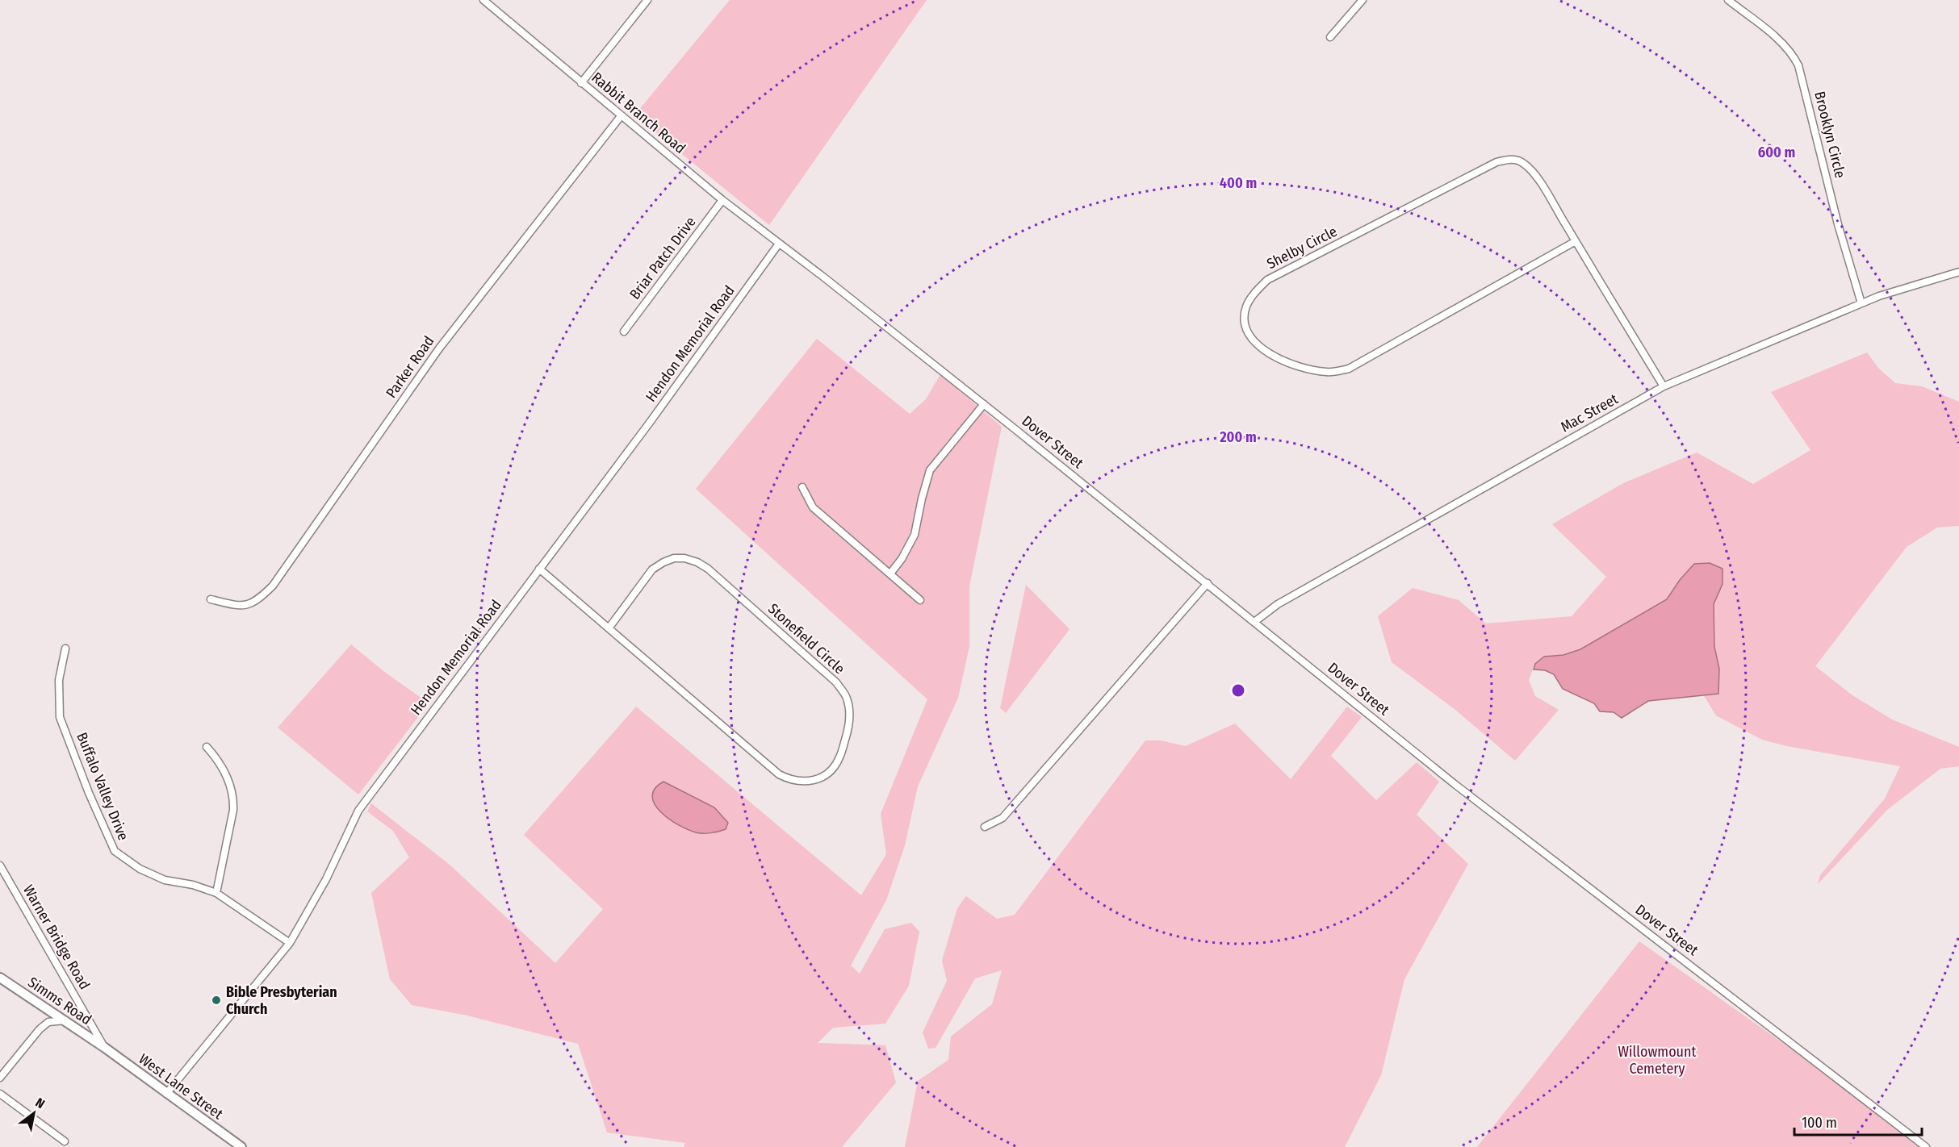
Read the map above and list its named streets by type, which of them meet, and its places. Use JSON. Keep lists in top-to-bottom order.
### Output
{
  "streets": {
    "street": [
      "Rabbit Branch Road",
      "Brooklyn Circle",
      "Shelby Circle",
      "Briar Patch Drive",
      "Hendon Memorial Road",
      "Parker Road",
      "Mac Street",
      "Dover Street",
      "Stonefield Circle",
      "Buffalo Valley Drive",
      "Warner Bridge Road",
      "Simms Road",
      "West Lane Street"
    ]
  },
  "crossings": [
    ["Rabbit Branch Road", "Briar Patch Drive"],
    ["Rabbit Branch Road", "Hendon Memorial Road"],
    ["Rabbit Branch Road", "Parker Road"],
    ["Rabbit Branch Road", "Dover Street"],
    ["Brooklyn Circle", "Mac Street"],
    ["Shelby Circle", "Mac Street"],
    ["Hendon Memorial Road", "Dover Street"],
    ["Hendon Memorial Road", "Stonefield Circle"],
    ["Hendon Memorial Road", "Buffalo Valley Drive"],
    ["Hendon Memorial Road", "West Lane Street"],
    ["Mac Street", "Dover Street"],
    ["Warner Bridge Road", "Simms Road"],
    ["Warner Bridge Road", "West Lane Street"],
    ["Simms Road", "West Lane Street"]
  ],
  "parks": ["Willowmount Cemetery"],
  "places": ["Bible Presbyterian Church"],
  "scale_bar": "100 m",
  "north": "top right",
  "rings": ["600 m", "400 m", "200 m"]
}
